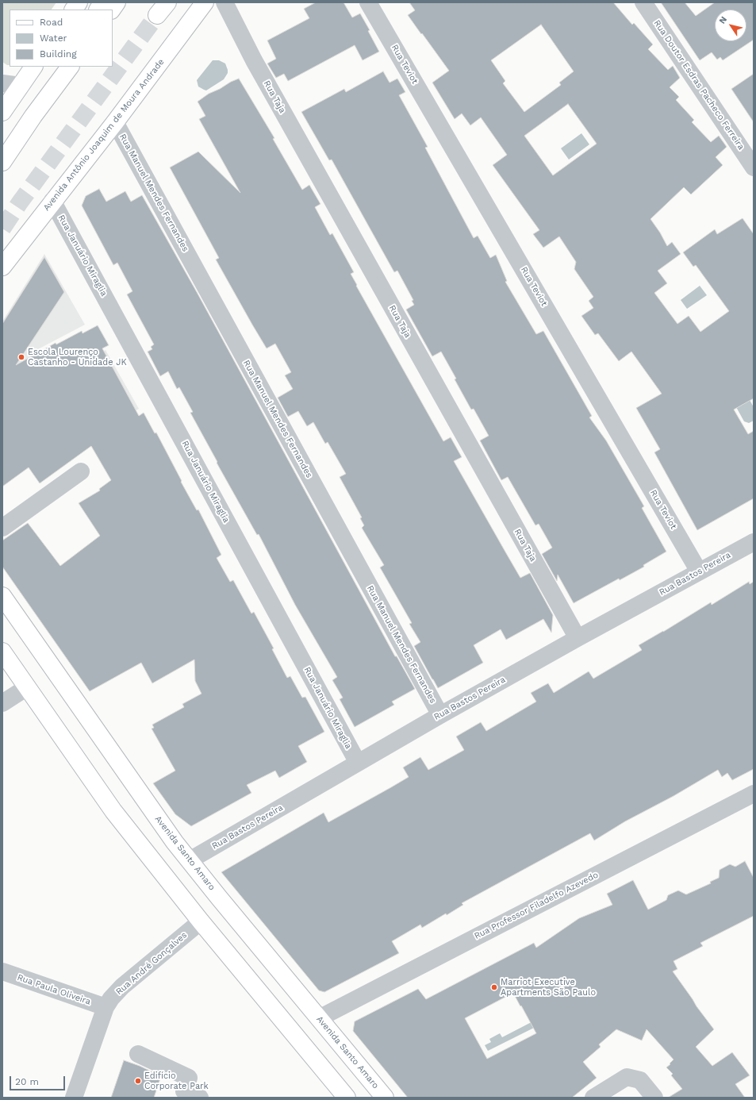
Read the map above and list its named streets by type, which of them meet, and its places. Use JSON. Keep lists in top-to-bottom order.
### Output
{
  "streets": {
    "main road": ["Avenida Antônio Joaquim de Moura Andrade", "Avenida Santo Amaro"],
    "street": [
      "Rua Teviot",
      "Rua Doutor Esdras Pacheco Ferreira",
      "Rua Taja",
      "Rua Manuel Mendes Fernandes",
      "Rua Januário Miraglia",
      "Rua Bastos Pereira",
      "Rua Professor Filadelfo Azevedo",
      "Rua André Gonçalves",
      "Rua Paula Oliveira"
    ]
  },
  "crossings": [
    ["Rua Teviot", "Rua Bastos Pereira"],
    ["Rua Taja", "Rua Bastos Pereira"],
    ["Avenida Antônio Joaquim de Moura Andrade", "Rua Manuel Mendes Fernandes"],
    ["Avenida Antônio Joaquim de Moura Andrade", "Rua Januário Miraglia"],
    ["Rua Manuel Mendes Fernandes", "Rua Bastos Pereira"],
    ["Rua Januário Miraglia", "Rua Bastos Pereira"],
    ["Rua Bastos Pereira", "Avenida Santo Amaro"],
    ["Avenida Santo Amaro", "Rua Professor Filadelfo Azevedo"],
    ["Rua André Gonçalves", "Rua Paula Oliveira"]
  ],
  "places": ["Escola Lourenço Castanho - Unidade JK", "Marriot Executive Apartments São Paulo", "Edifício Corporate Park"],
  "legend": ["Road", "Water", "Building"],
  "scale_bar": "20 m",
  "north": "top left"
}
